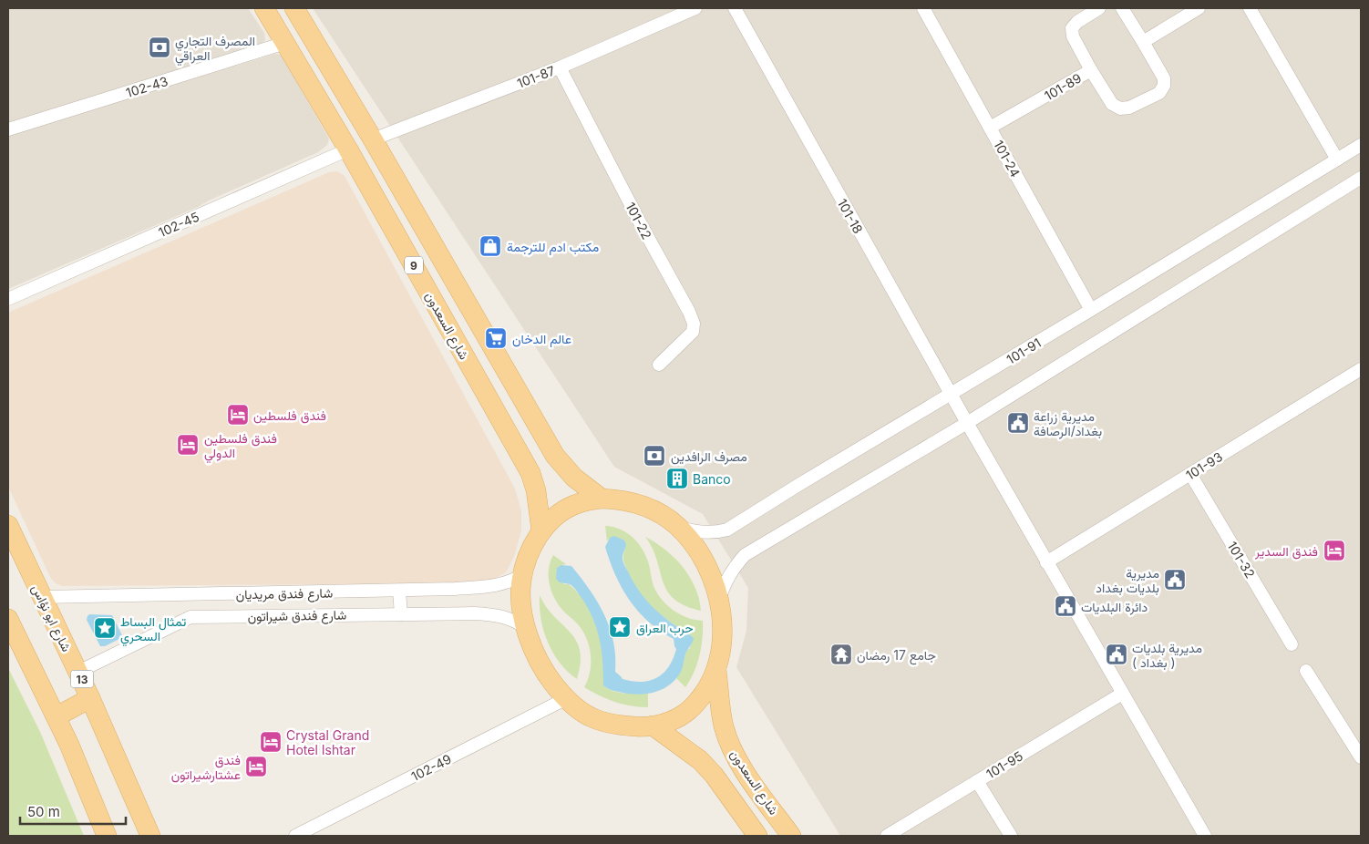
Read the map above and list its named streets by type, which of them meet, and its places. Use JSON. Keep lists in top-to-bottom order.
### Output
{
  "streets": {
    "main road": [
      "9",
      "شارع السعدون",
      "شارع ابو نؤاس",
      "13"
    ],
    "street": [
      "101-87",
      "102-43",
      "101-89",
      "101-24",
      "101-18",
      "101-22",
      "102-45",
      "101-91",
      "101-93",
      "101-32",
      "شارع فندق مريديان",
      "شارع فندق شيراتون",
      "101-95",
      "102-49"
    ]
  },
  "crossings": [
    ["101-87", "101-22"],
    ["101-87", "9"],
    ["102-43", "شارع السعدون"],
    ["101-89", "101-24"],
    ["101-24", "101-91"],
    ["101-18", "101-91"],
    ["101-18", "101-93"],
    ["101-18", "101-95"],
    ["102-45", "شارع السعدون"],
    ["101-93", "101-32"],
    ["شارع فندق مريديان", "شارع ابو نؤاس"],
    ["شارع فندق شيراتون", "شارع ابو نؤاس"]
  ],
  "places": {
    "bank": ["المصرف التجاري العراقي", "مصرف الرافدين"],
    "shop": ["مكتب ادم للترجمة"],
    "supermarket": ["عالم الدخان"],
    "hotel": [
      "فندق فلسطين",
      "فندق فلسطين الدولي",
      "فندق السدير",
      "Crystal Grand Hotel Ishtar",
      "فندق عشتارشيراتون"
    ],
    "public building": [
      "مديرية زراعة بغداد/الرصافة",
      "مديرية بلديات بغداد",
      "دائرة البلديات",
      "مديرية بلديات ( بغداد )"
    ],
    "building": ["Banco"],
    "place": ["حرب العراق", "تمثال البساط السحري"],
    "temple": ["جامع 17 رمضان"]
  },
  "scale_bar": "50 m"
}
